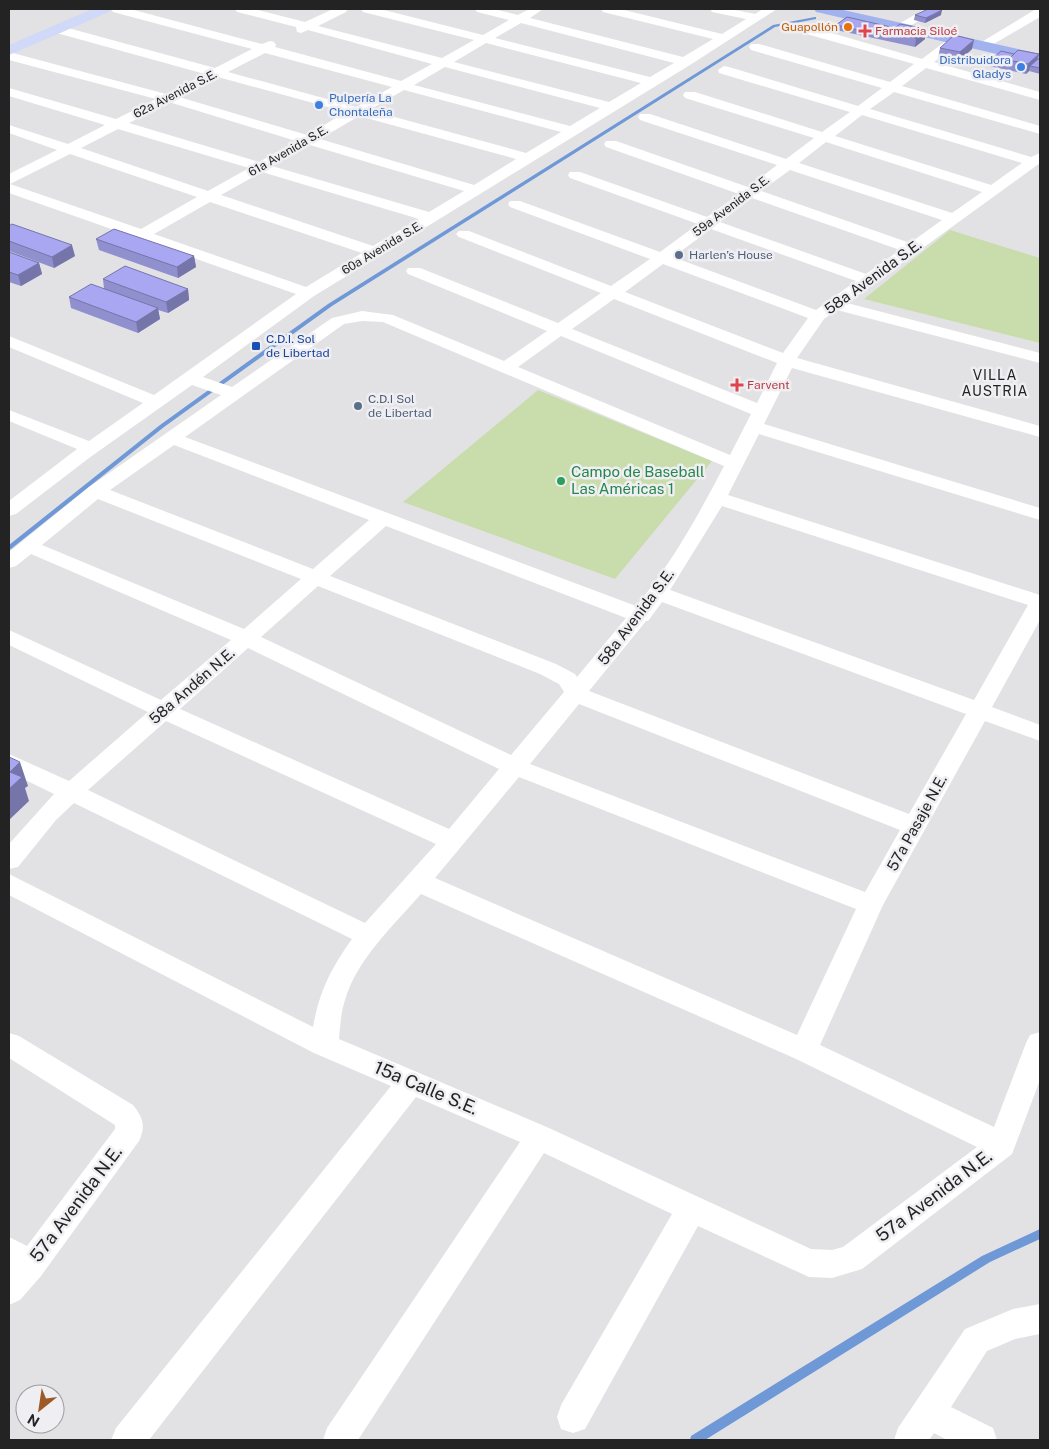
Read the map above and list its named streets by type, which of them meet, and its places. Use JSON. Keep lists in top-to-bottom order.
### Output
{
  "streets": {
    "street": [
      "62a Avenida S.E.",
      "61a Avenida S.E.",
      "59a Avenida S.E.",
      "60a Avenida S.E.",
      "58a Avenida S.E.",
      "58a Andén N.E.",
      "57a Pasaje N.E.",
      "15a Calle S.E.",
      "57a Avenida N.E."
    ]
  },
  "crossings": [
    ["58a Avenida S.E.", "15a Calle S.E."],
    ["15a Calle S.E.", "57a Avenida N.E."]
  ],
  "districts": ["VILLA AUSTRIA"],
  "places": {
    "other": [
      "Guapollón",
      "Distribuidora Gladys",
      "Pulpería La Chontaleña",
      "Harlen’s House",
      "C.D.I Sol de Libertad",
      "Campo de Baseball Las Américas 1"
    ],
    "health": ["Farmacia Siloé", "Farvent"],
    "transit": ["C.D.I. Sol de Libertad"]
  },
  "north": "bottom left"
}
